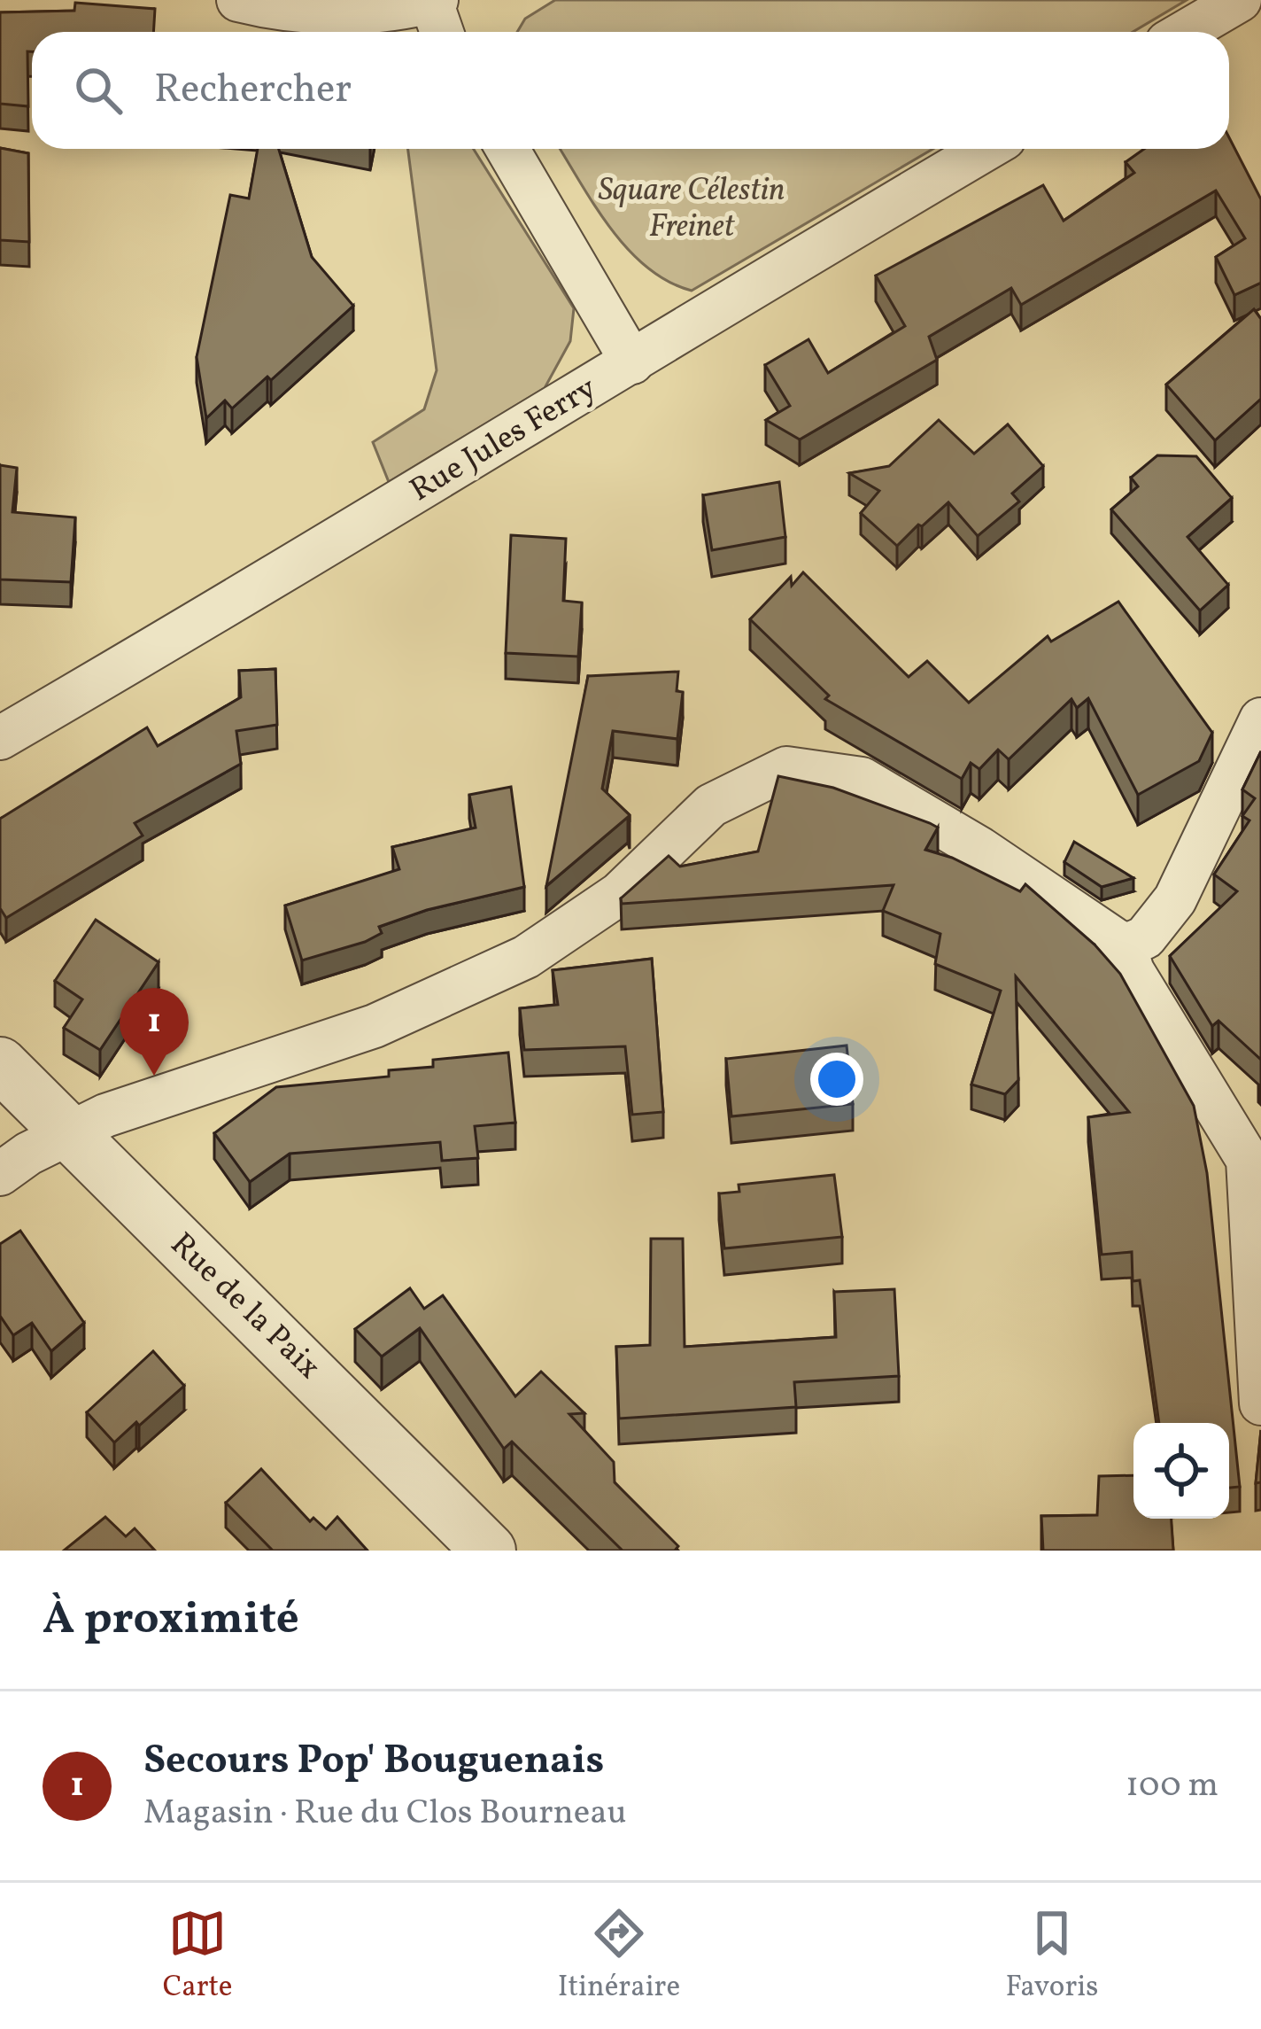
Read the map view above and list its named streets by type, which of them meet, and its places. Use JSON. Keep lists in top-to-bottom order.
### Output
{
  "streets": {
    "street": ["Rue Jules Ferry", "Rue de la Paix"]
  },
  "parks": ["Square Célestin Freinet"],
  "page": {
    "search": "Rechercher",
    "pins": "1",
    "heading": "À proximité",
    "list": [
      {
        "mark": "1",
        "name": "Secours Pop' Bouguenais",
        "note": "Magasin · Rue du Clos Bourneau",
        "value": "100 m"
      }
    ],
    "nav": ["Carte", "Itinéraire", "Favoris"]
  }
}
